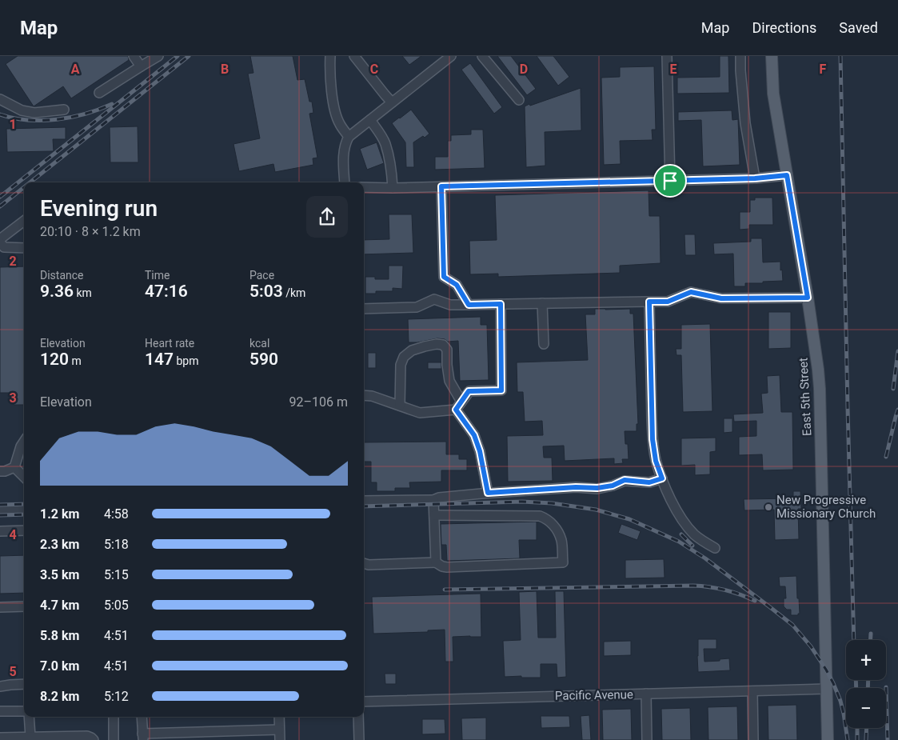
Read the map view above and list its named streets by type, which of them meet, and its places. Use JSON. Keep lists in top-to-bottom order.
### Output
{
  "streets": {
    "main road": ["East 5th Street"],
    "street": ["Pacific Avenue"]
  },
  "crossings": [
    ["East 5th Street", "Pacific Avenue"]
  ],
  "places": ["New Progressive Missionary Church"],
  "page": {
    "header": "Map",
    "nav": ["Map", "Directions", "Saved"],
    "heading": ["Evening run", "20:10 · 8 × 1.2 km"],
    "stats": [
      ["Distance", "9.36 km"],
      ["Time", "47:16"],
      ["Pace", "5:03 /km"],
      ["Elevation", "120 m"],
      ["Heart rate", "147 bpm"],
      ["kcal", "590"]
    ],
    "chart": ["Elevation", "92–106 m"],
    "list": [
      {
        "name": "1.2 km",
        "note": "4:58"
      },
      {
        "name": "2.3 km",
        "note": "5:18"
      },
      {
        "name": "3.5 km",
        "note": "5:15"
      },
      {
        "name": "4.7 km",
        "note": "5:05"
      },
      {
        "name": "5.8 km",
        "note": "4:51"
      },
      {
        "name": "7.0 km",
        "note": "4:51"
      },
      {
        "name": "8.2 km",
        "note": "5:12"
      }
    ],
    "map_buttons": ["+", "−"]
  },
  "grid": {
    "columns": [
      "A",
      "B",
      "C",
      "D",
      "E",
      "F"
    ],
    "rows": [
      "1",
      "2",
      "3",
      "4",
      "5"
    ]
  }
}
